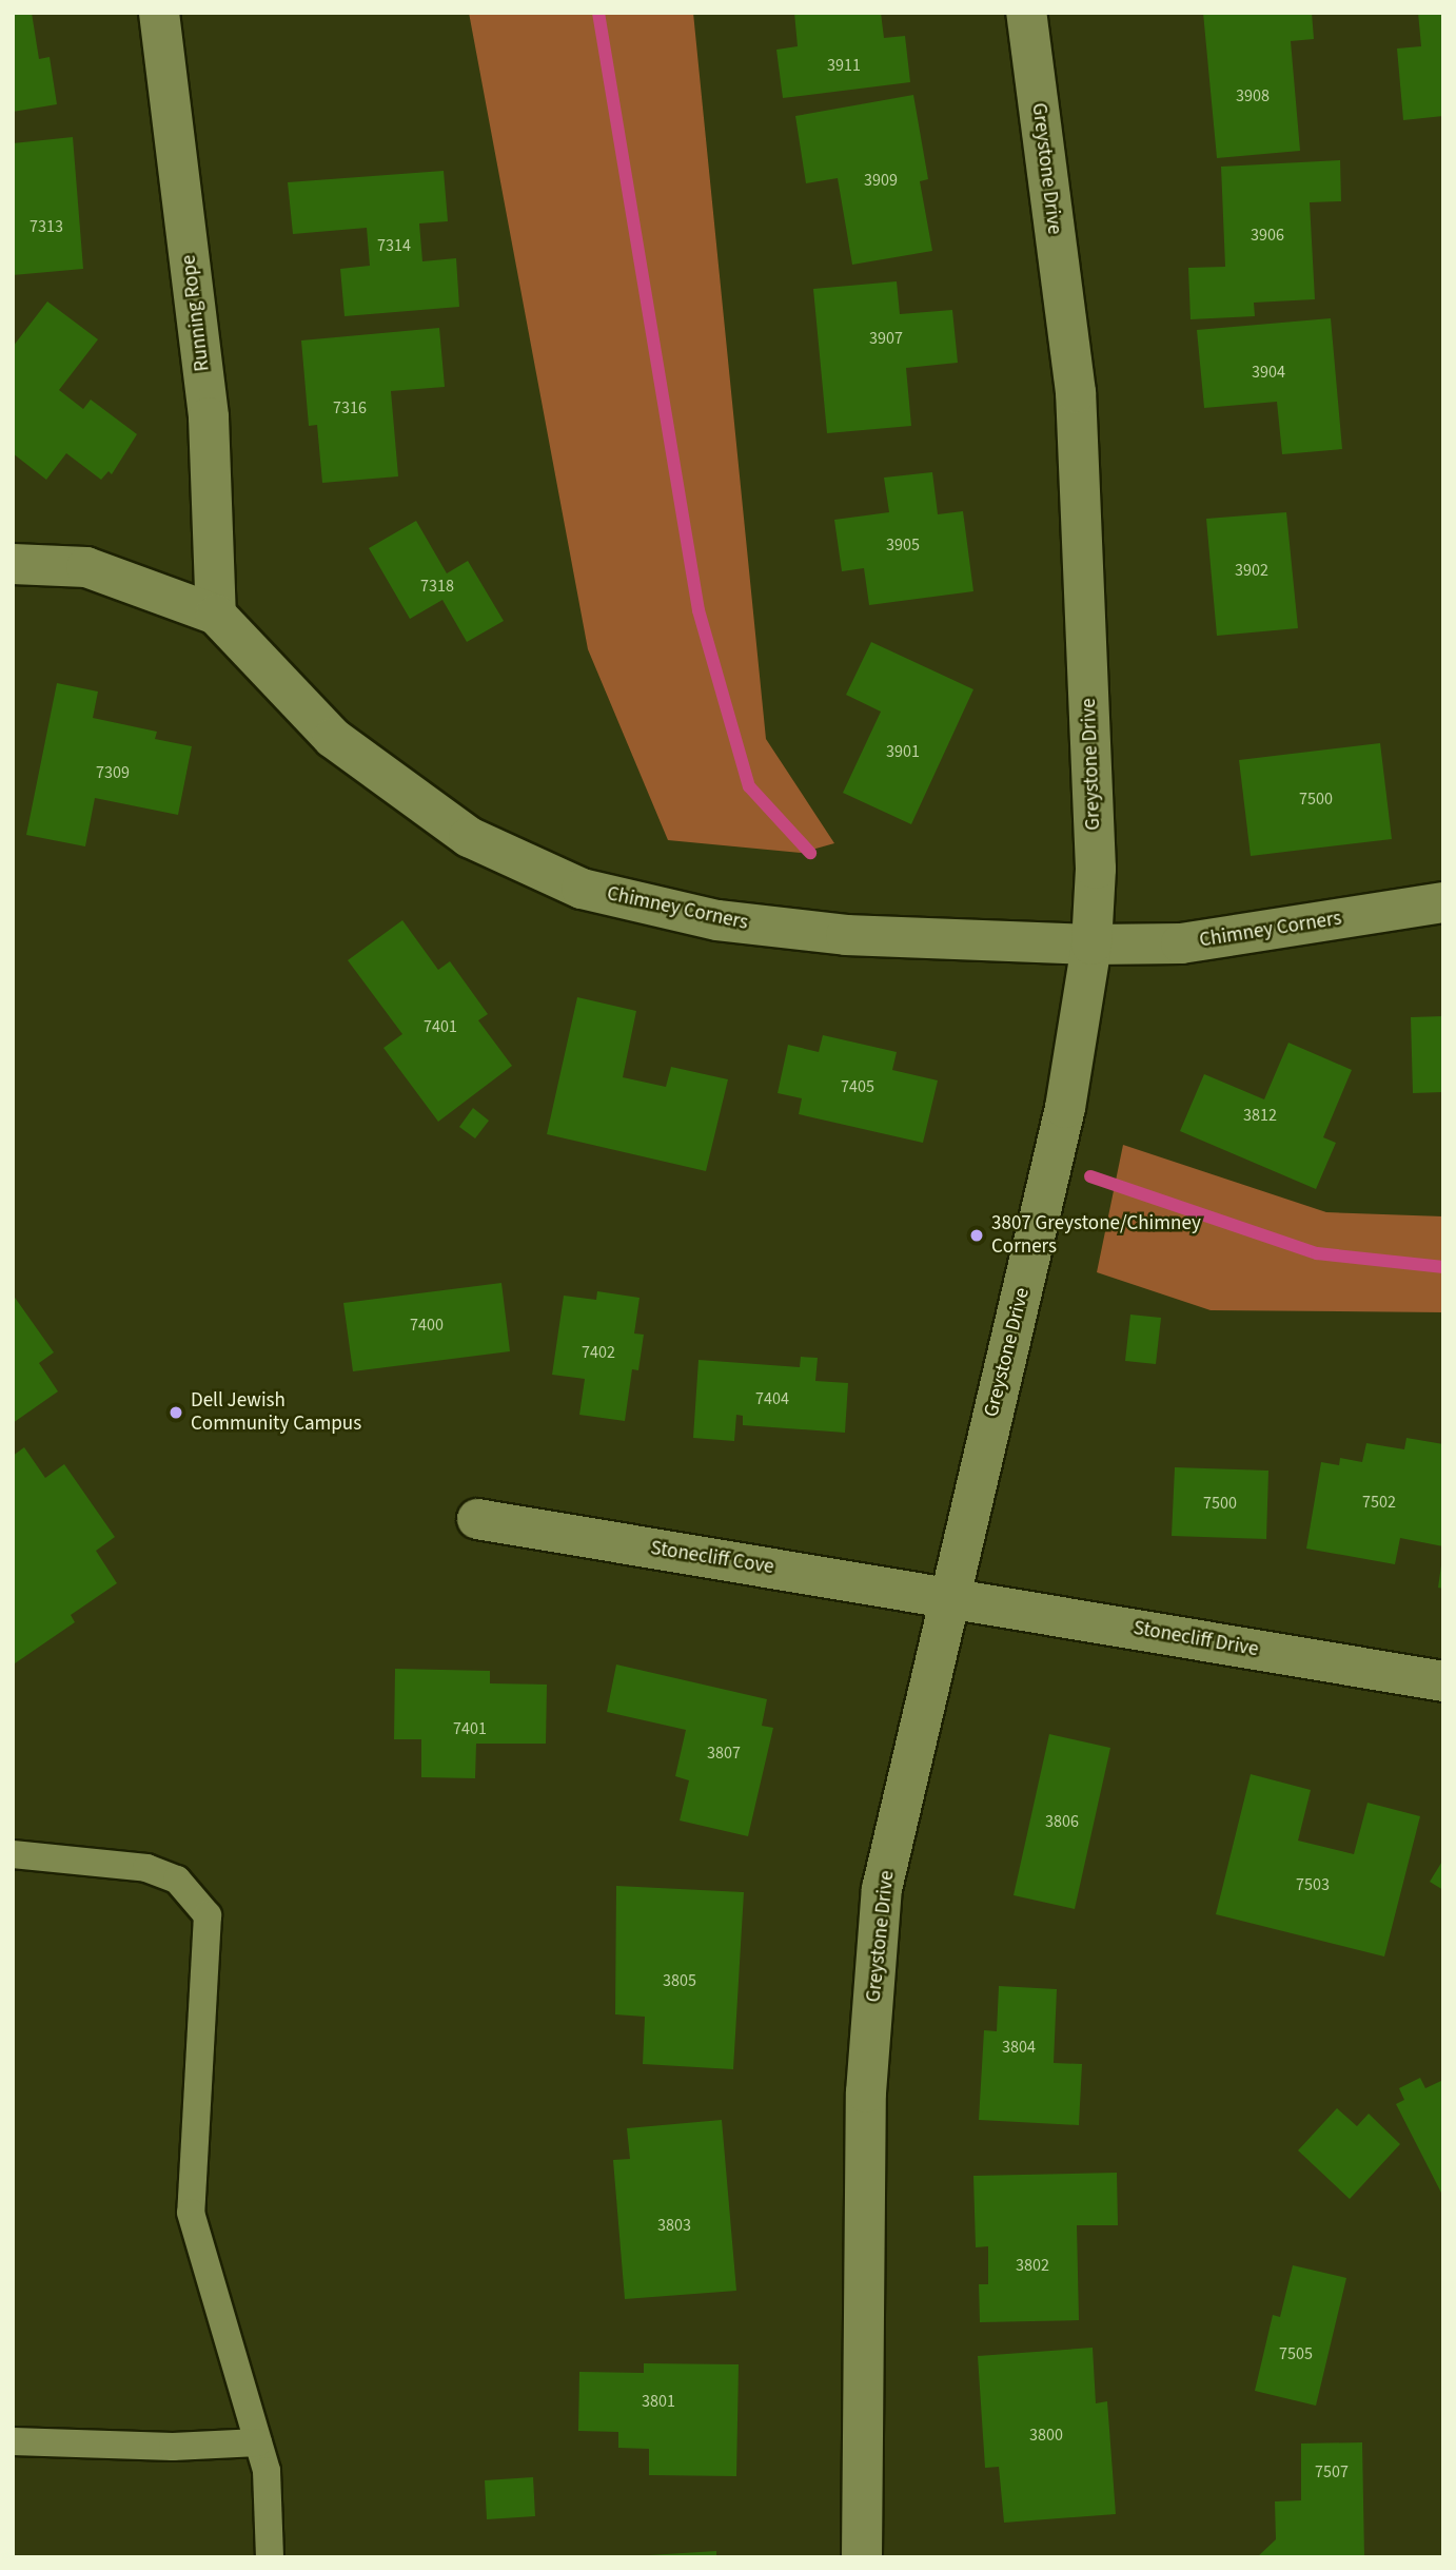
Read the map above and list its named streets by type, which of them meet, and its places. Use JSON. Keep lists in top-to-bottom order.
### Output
{
  "streets": {
    "street": [
      "Greystone Drive",
      "Running Rope",
      "Chimney Corners",
      "Stonecliff Cove",
      "Stonecliff Drive"
    ]
  },
  "crossings": [
    ["Greystone Drive", "Chimney Corners"],
    ["Greystone Drive", "Stonecliff Cove"],
    ["Greystone Drive", "Stonecliff Drive"],
    ["Running Rope", "Chimney Corners"],
    ["Stonecliff Cove", "Stonecliff Drive"]
  ],
  "places": ["3807 Greystone/Chimney Corners", "Dell Jewish Community Campus"],
  "house_numbers": [
    "3911",
    "3908",
    "3909",
    "7313",
    "3906",
    "7314",
    "3907",
    "3904",
    "7316",
    "3905",
    "3902",
    "7318",
    "3901",
    "7309",
    "7500",
    "7401",
    "7405",
    "3812",
    "7400",
    "7402",
    "7404",
    "7502",
    "7500",
    "7401",
    "3807",
    "3806",
    "7503",
    "3805",
    "3804",
    "3803",
    "3802",
    "7505",
    "3801",
    "3800",
    "7507"
  ]
}
